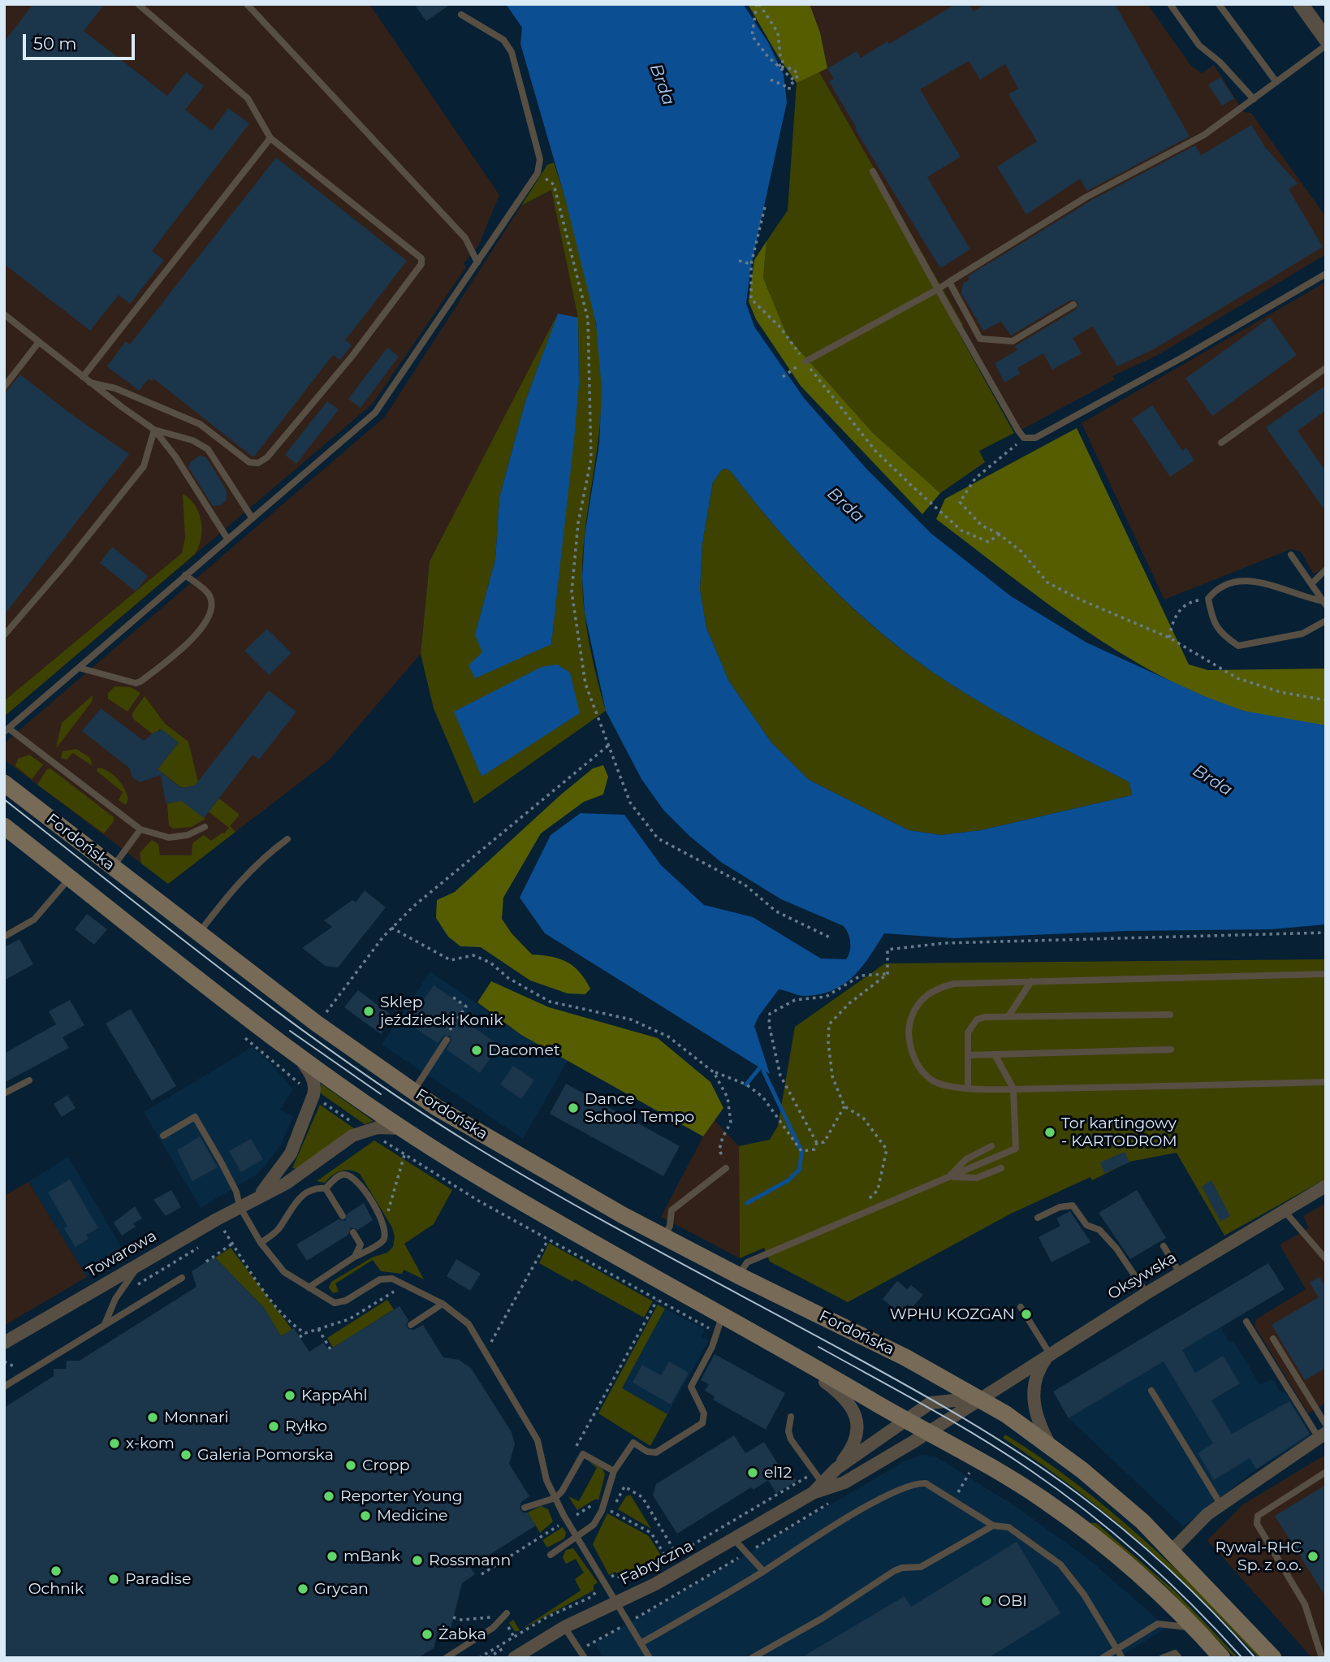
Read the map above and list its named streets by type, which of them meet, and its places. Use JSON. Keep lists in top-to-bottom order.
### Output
{
  "streets": {
    "main road": ["Fordońska"],
    "street": ["Towarowa", "Oksywska", "Fabryczna"]
  },
  "crossings": [
    ["Fordońska", "Oksywska"],
    ["Fordońska", "Fabryczna"],
    ["Oksywska", "Fabryczna"]
  ],
  "water": ["Brda"],
  "places": [
    "Sklep jeździecki Konik",
    "Dacomet",
    "Dance School Tempo",
    "Tor kartingowy - KARTODROM",
    "WPHU KOZGAN",
    "KappAhl",
    "Monnari",
    "Ryłko",
    "x-kom",
    "Galeria Pomorska",
    "Cropp",
    "el12",
    "Reporter Young",
    "Medicine",
    "mBank",
    "Rywal-RHC Sp. z o.o.",
    "Rossmann",
    "Ochnik",
    "Paradise",
    "Grycan",
    "OBI",
    "Żabka"
  ],
  "scale_bar": "50 m"
}
